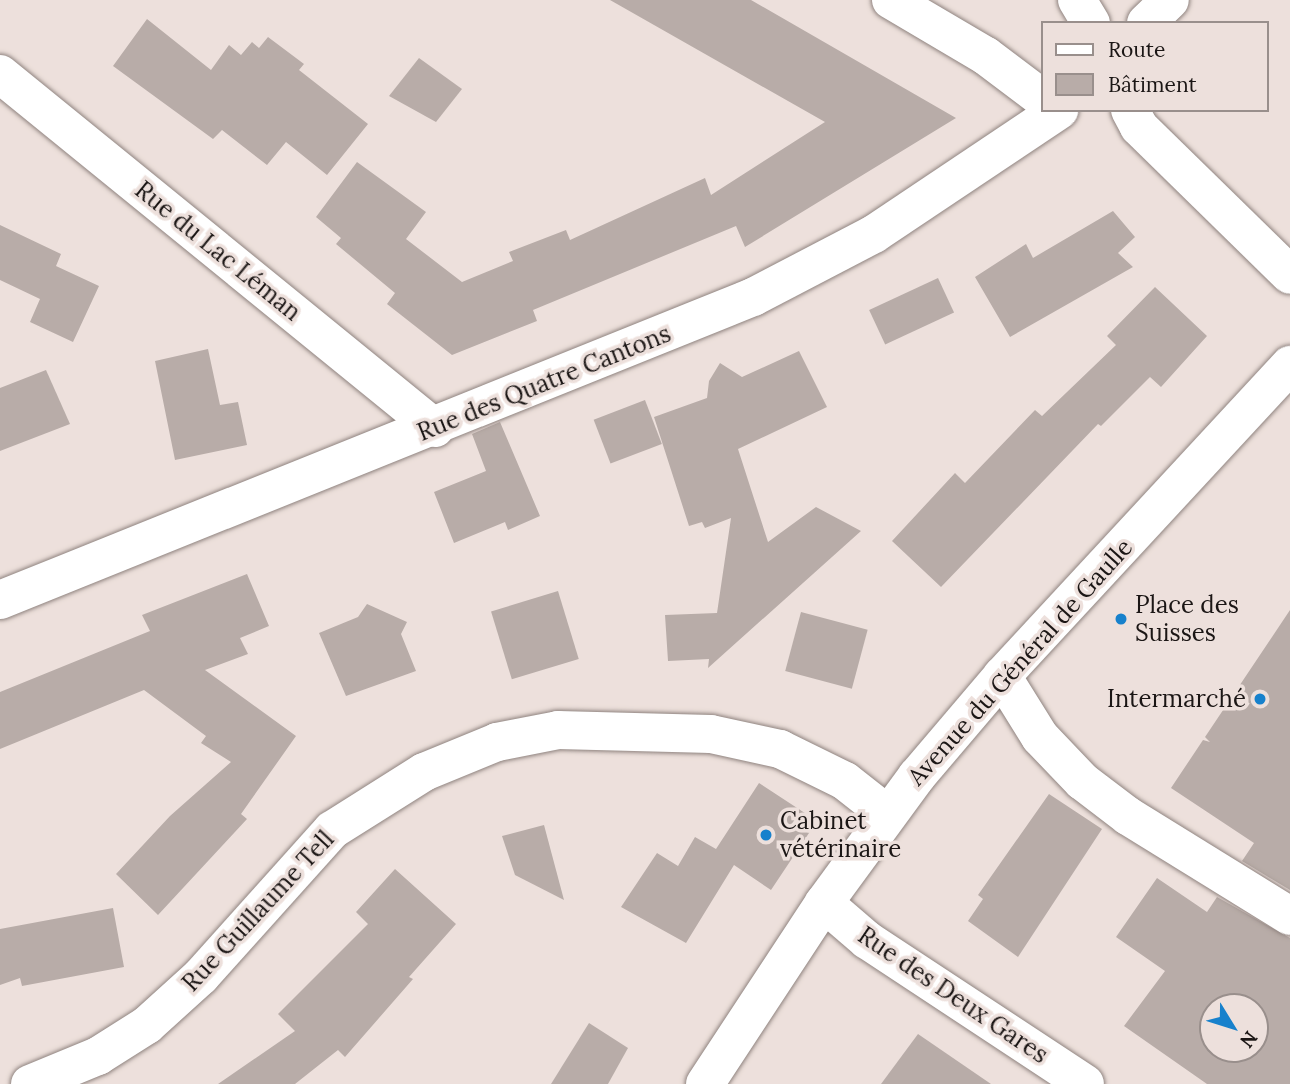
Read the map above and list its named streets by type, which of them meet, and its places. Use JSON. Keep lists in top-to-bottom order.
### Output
{
  "streets": {
    "street": [
      "Rue du Lac Léman",
      "Rue des Quatre Cantons",
      "Avenue du Général de Gaulle",
      "Rue Guillaume Tell",
      "Rue des Deux Gares"
    ]
  },
  "crossings": [
    ["Rue du Lac Léman", "Rue des Quatre Cantons"],
    ["Avenue du Général de Gaulle", "Rue Guillaume Tell"],
    ["Avenue du Général de Gaulle", "Rue des Deux Gares"]
  ],
  "places": ["Place des Suisses", "Intermarché", "Cabinet vétérinaire"],
  "legend": ["Route", "Bâtiment"],
  "north": "bottom right"
}
